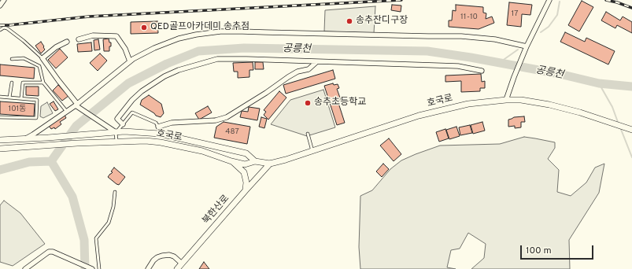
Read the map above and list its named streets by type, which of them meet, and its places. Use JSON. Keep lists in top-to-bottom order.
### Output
{
  "streets": {
    "street": ["호국로", "북한산로"]
  },
  "crossings": [
    ["호국로", "북한산로"]
  ],
  "water": ["공릉천"],
  "places": ["송추잔디구장", "QED골프아카데미 송추점", "송추초등학교"],
  "house_numbers": [
    "17",
    "11-10",
    "101동",
    "487"
  ],
  "scale_bar": "100 m"
}
